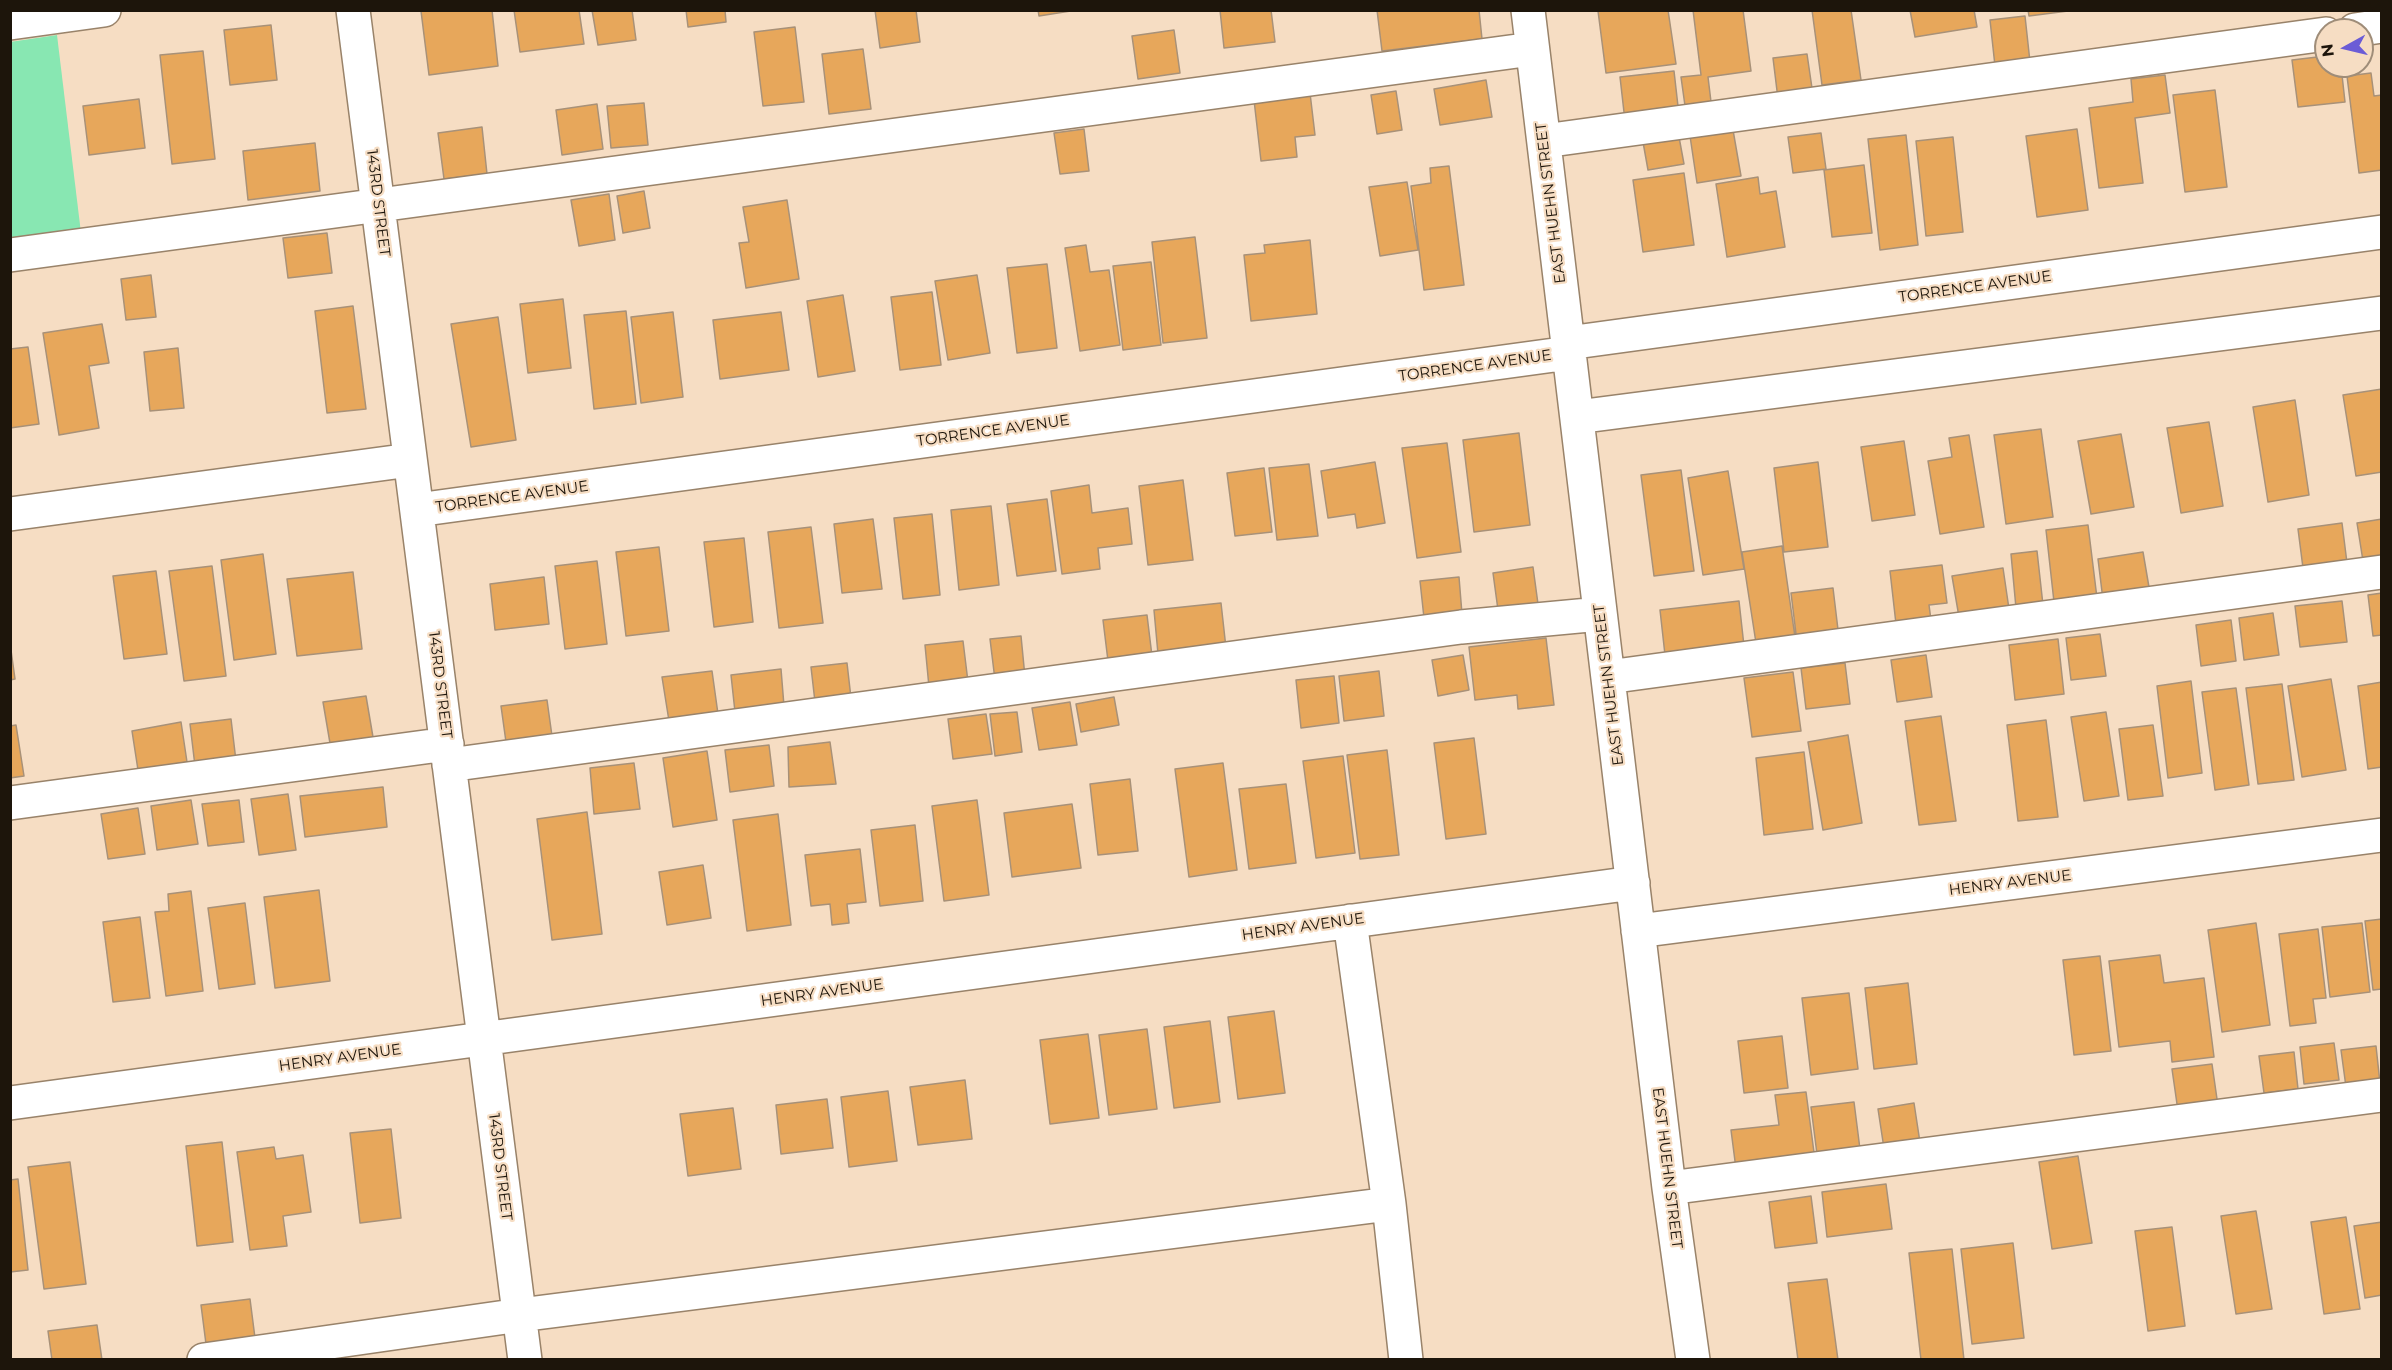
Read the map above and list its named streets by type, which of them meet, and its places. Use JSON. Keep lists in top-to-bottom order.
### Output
{
  "streets": {
    "street": [
      "143RD STREET",
      "EAST HUEHN STREET",
      "TORRENCE AVENUE",
      "HENRY AVENUE"
    ]
  },
  "crossings": [
    ["143RD STREET", "TORRENCE AVENUE"],
    ["143RD STREET", "HENRY AVENUE"],
    ["EAST HUEHN STREET", "TORRENCE AVENUE"],
    ["EAST HUEHN STREET", "HENRY AVENUE"]
  ],
  "north": "left"
}
